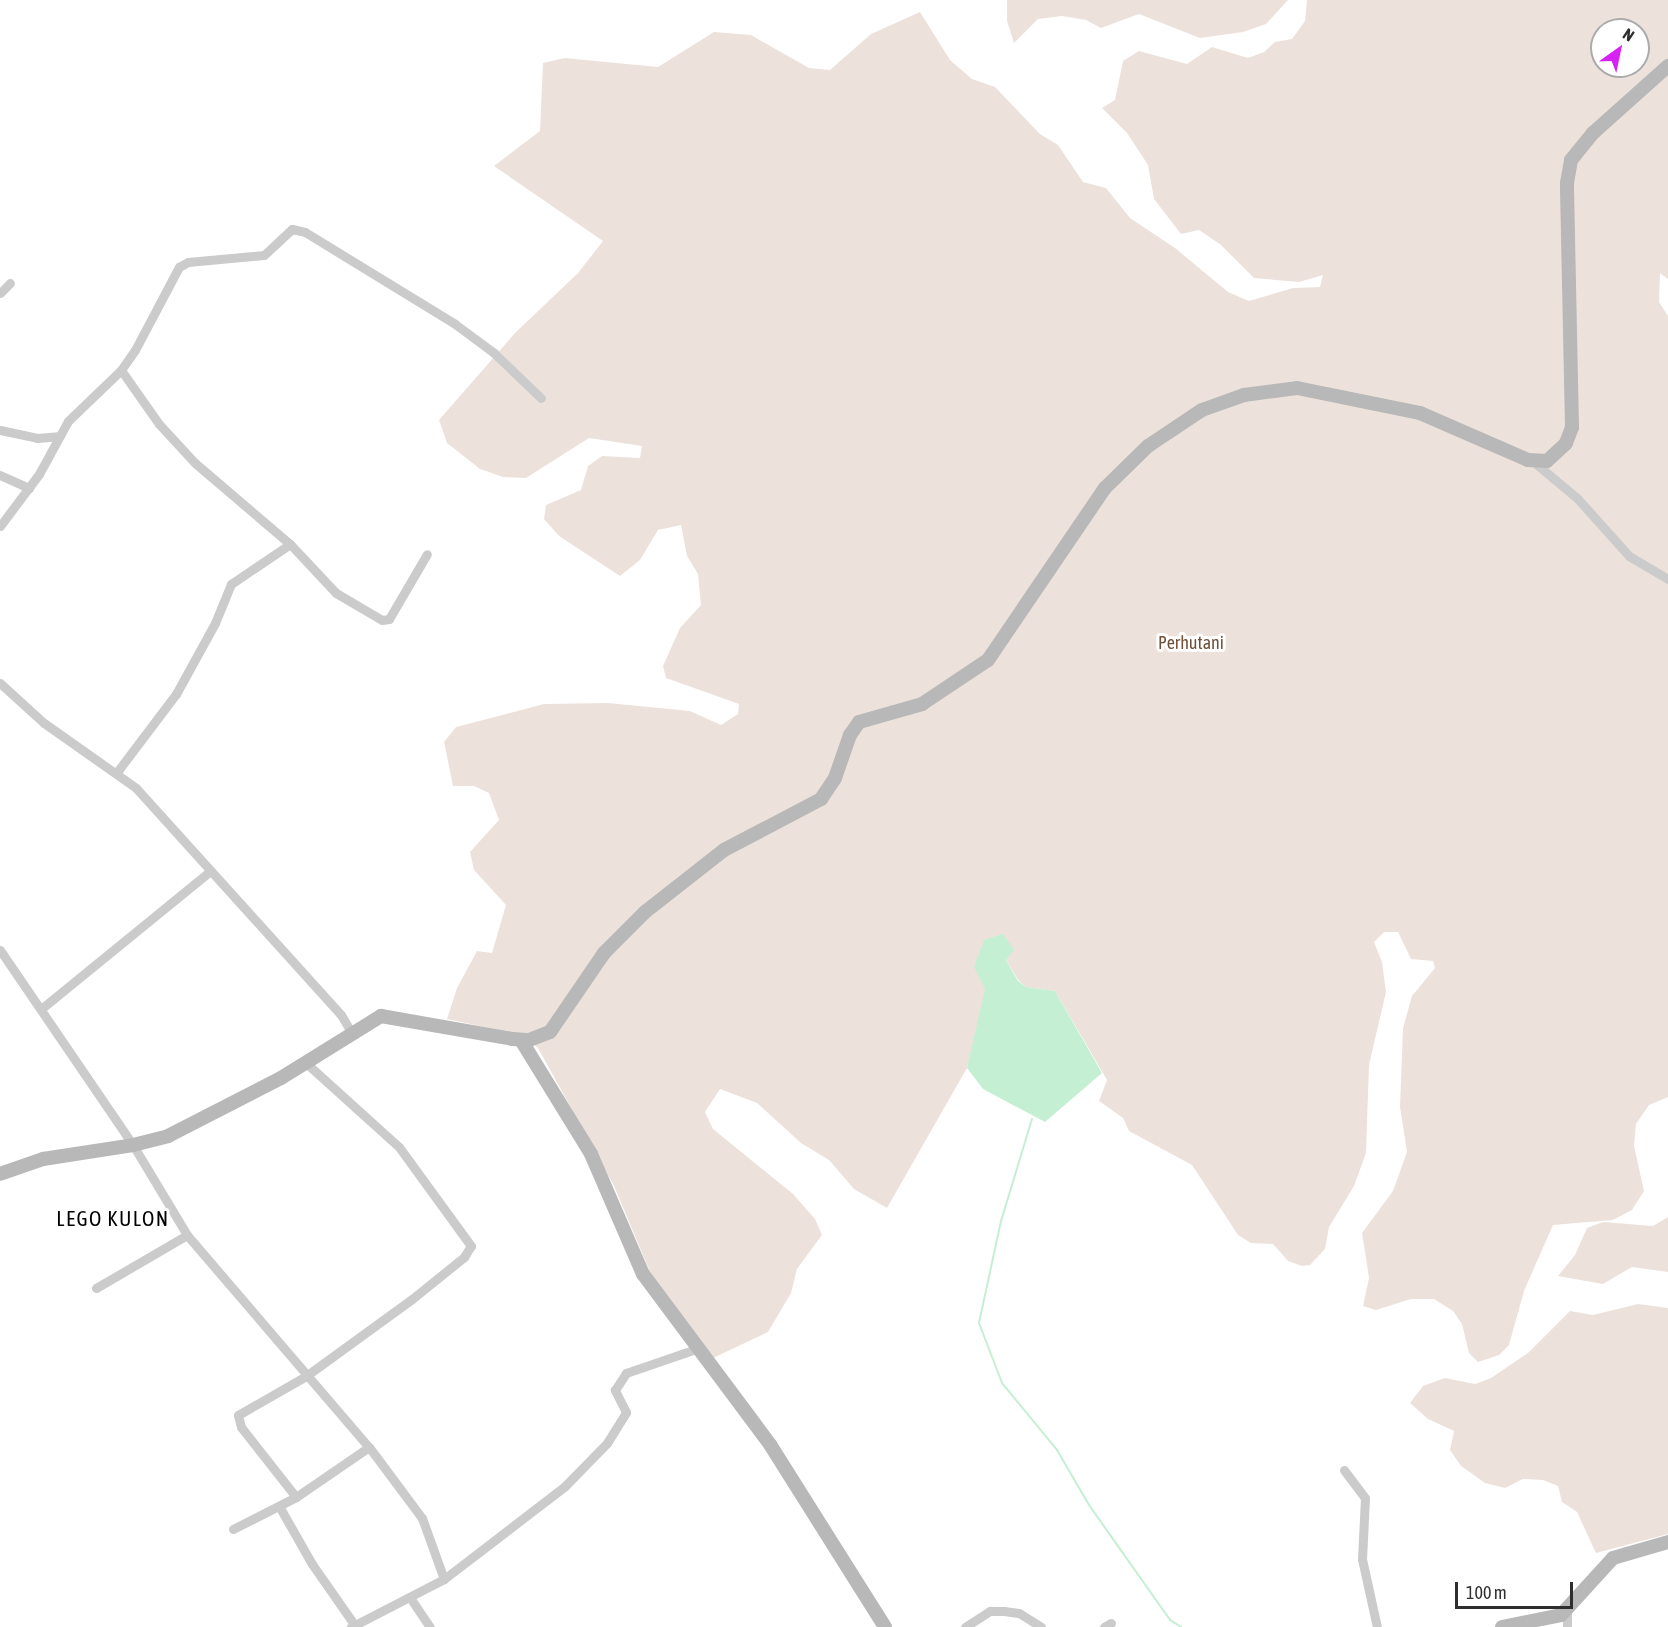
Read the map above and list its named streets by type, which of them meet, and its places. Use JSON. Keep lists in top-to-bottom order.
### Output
{
  "districts": ["LEGO KULON"],
  "parks": ["Perhutani"],
  "scale_bar": "100 m",
  "north": "top right"
}
